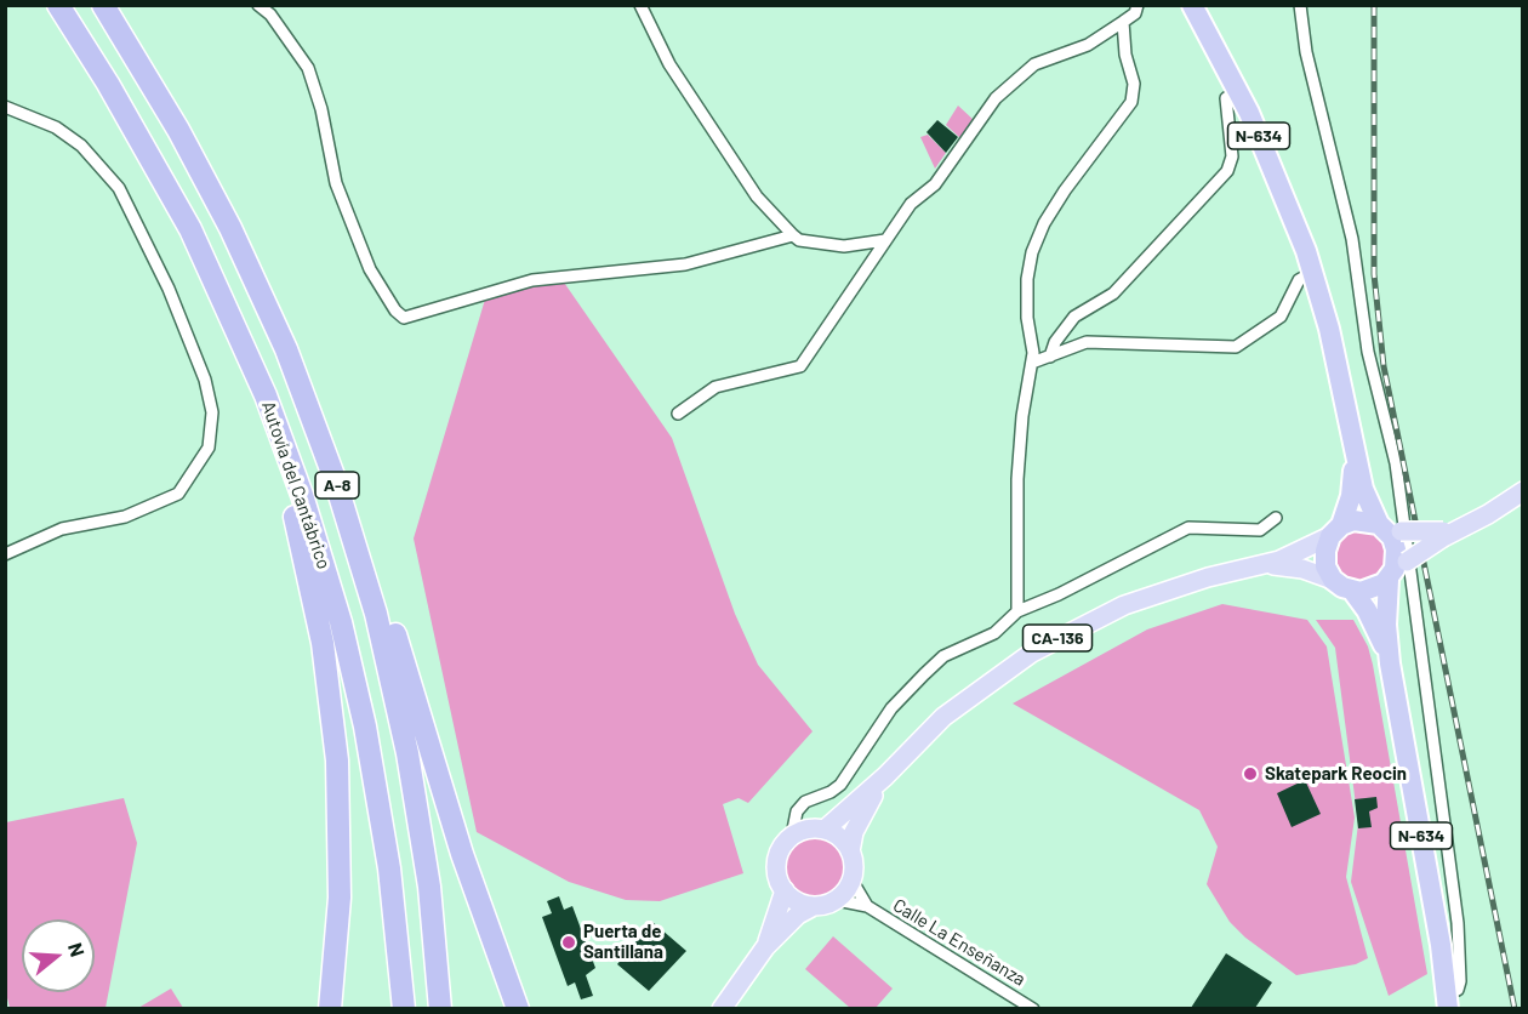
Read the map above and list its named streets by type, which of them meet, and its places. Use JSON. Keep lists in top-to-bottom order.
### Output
{
  "streets": {
    "highway": ["N-634", "Autovía del Cantábrico", "A-8"],
    "main road": ["CA-136"],
    "street": ["Calle La Enseñanza"]
  },
  "places": ["Skatepark Reocin", "Puerta de Santillana"],
  "north": "right"
}
